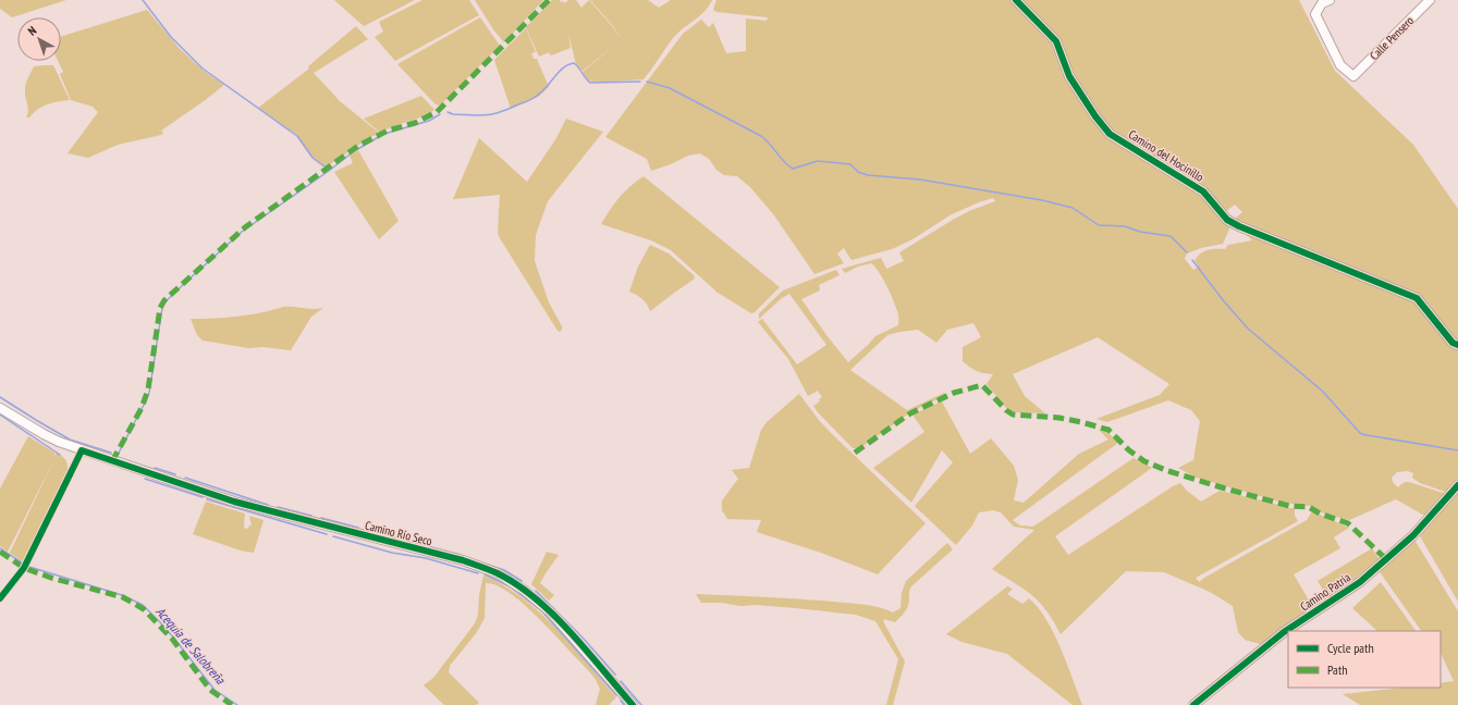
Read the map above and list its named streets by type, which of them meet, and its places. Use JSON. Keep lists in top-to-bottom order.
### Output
{
  "streets": {
    "street": [
      "Calle Pensero",
      "Camino del Hocinillo",
      "Camino Río Seco",
      "Camino Patria"
    ]
  },
  "water": ["Acequia de Salobreña"],
  "legend": ["Cycle path", "Path"],
  "north": "top left"
}
